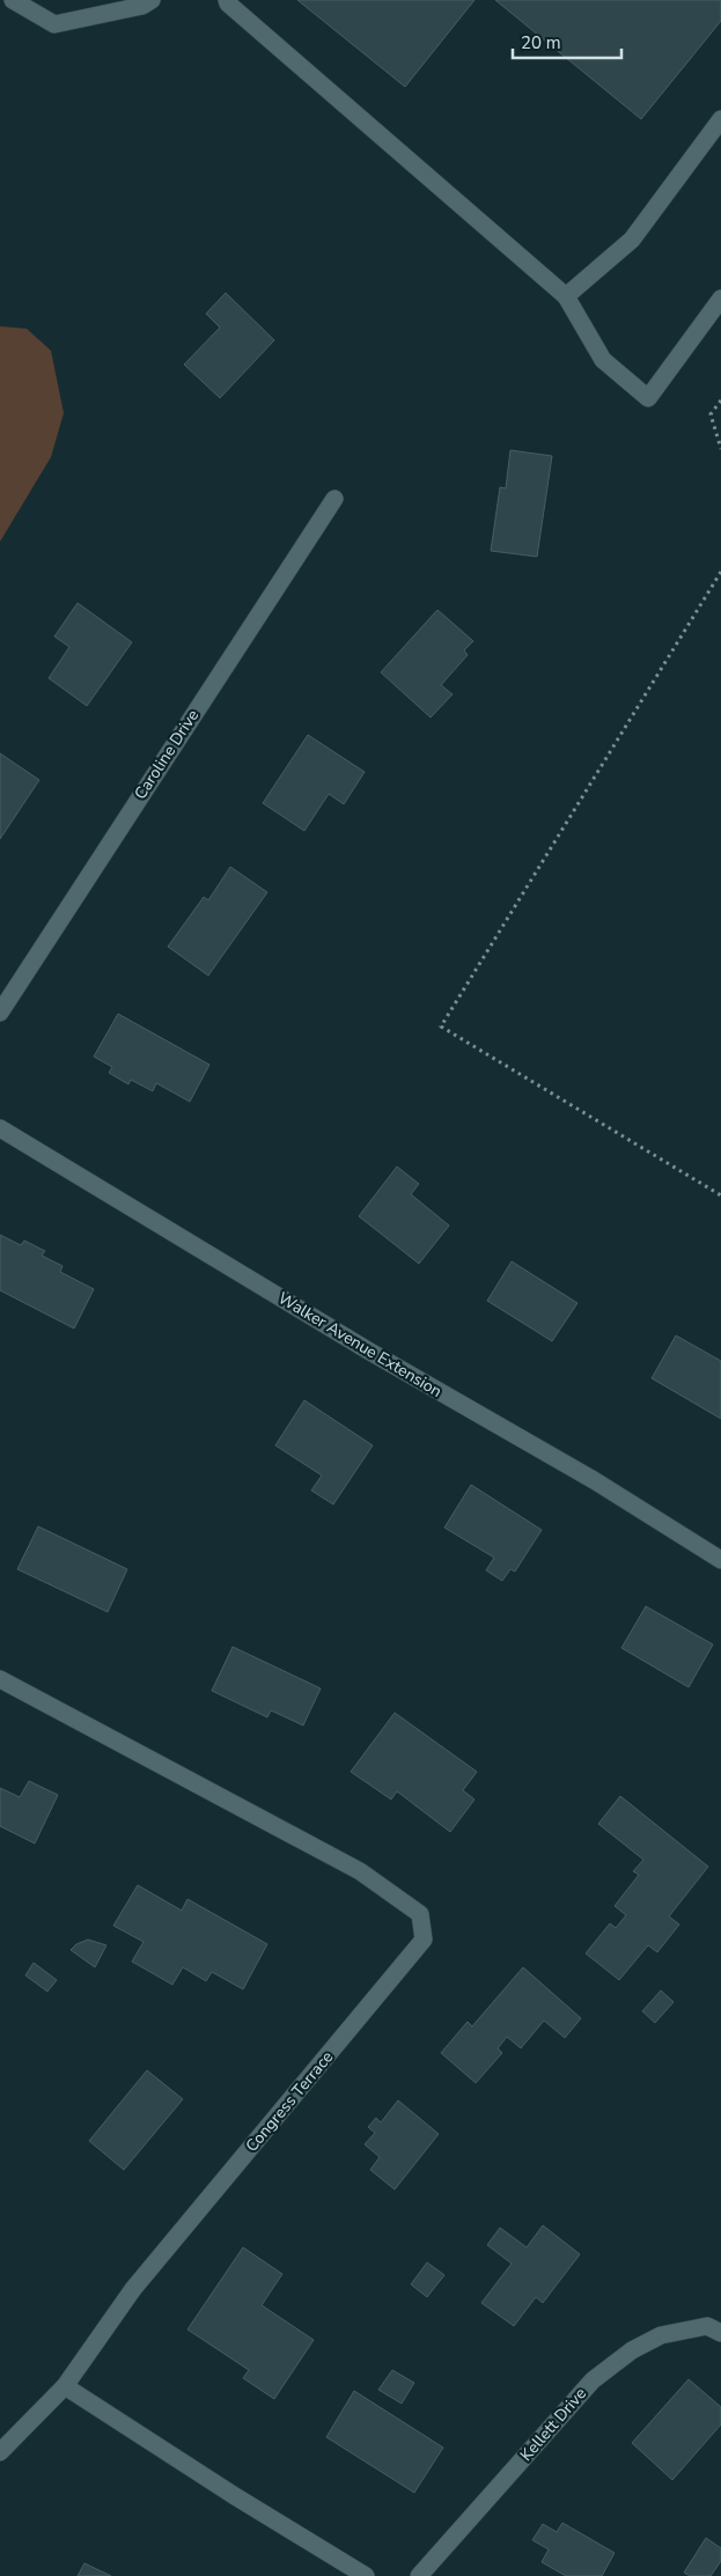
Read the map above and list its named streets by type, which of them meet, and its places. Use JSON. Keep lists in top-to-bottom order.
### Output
{
  "streets": {
    "street": [
      "Caroline Drive",
      "Walker Avenue Extension",
      "Congress Terrace",
      "Kellett Drive"
    ]
  },
  "scale_bar": "20 m"
}
